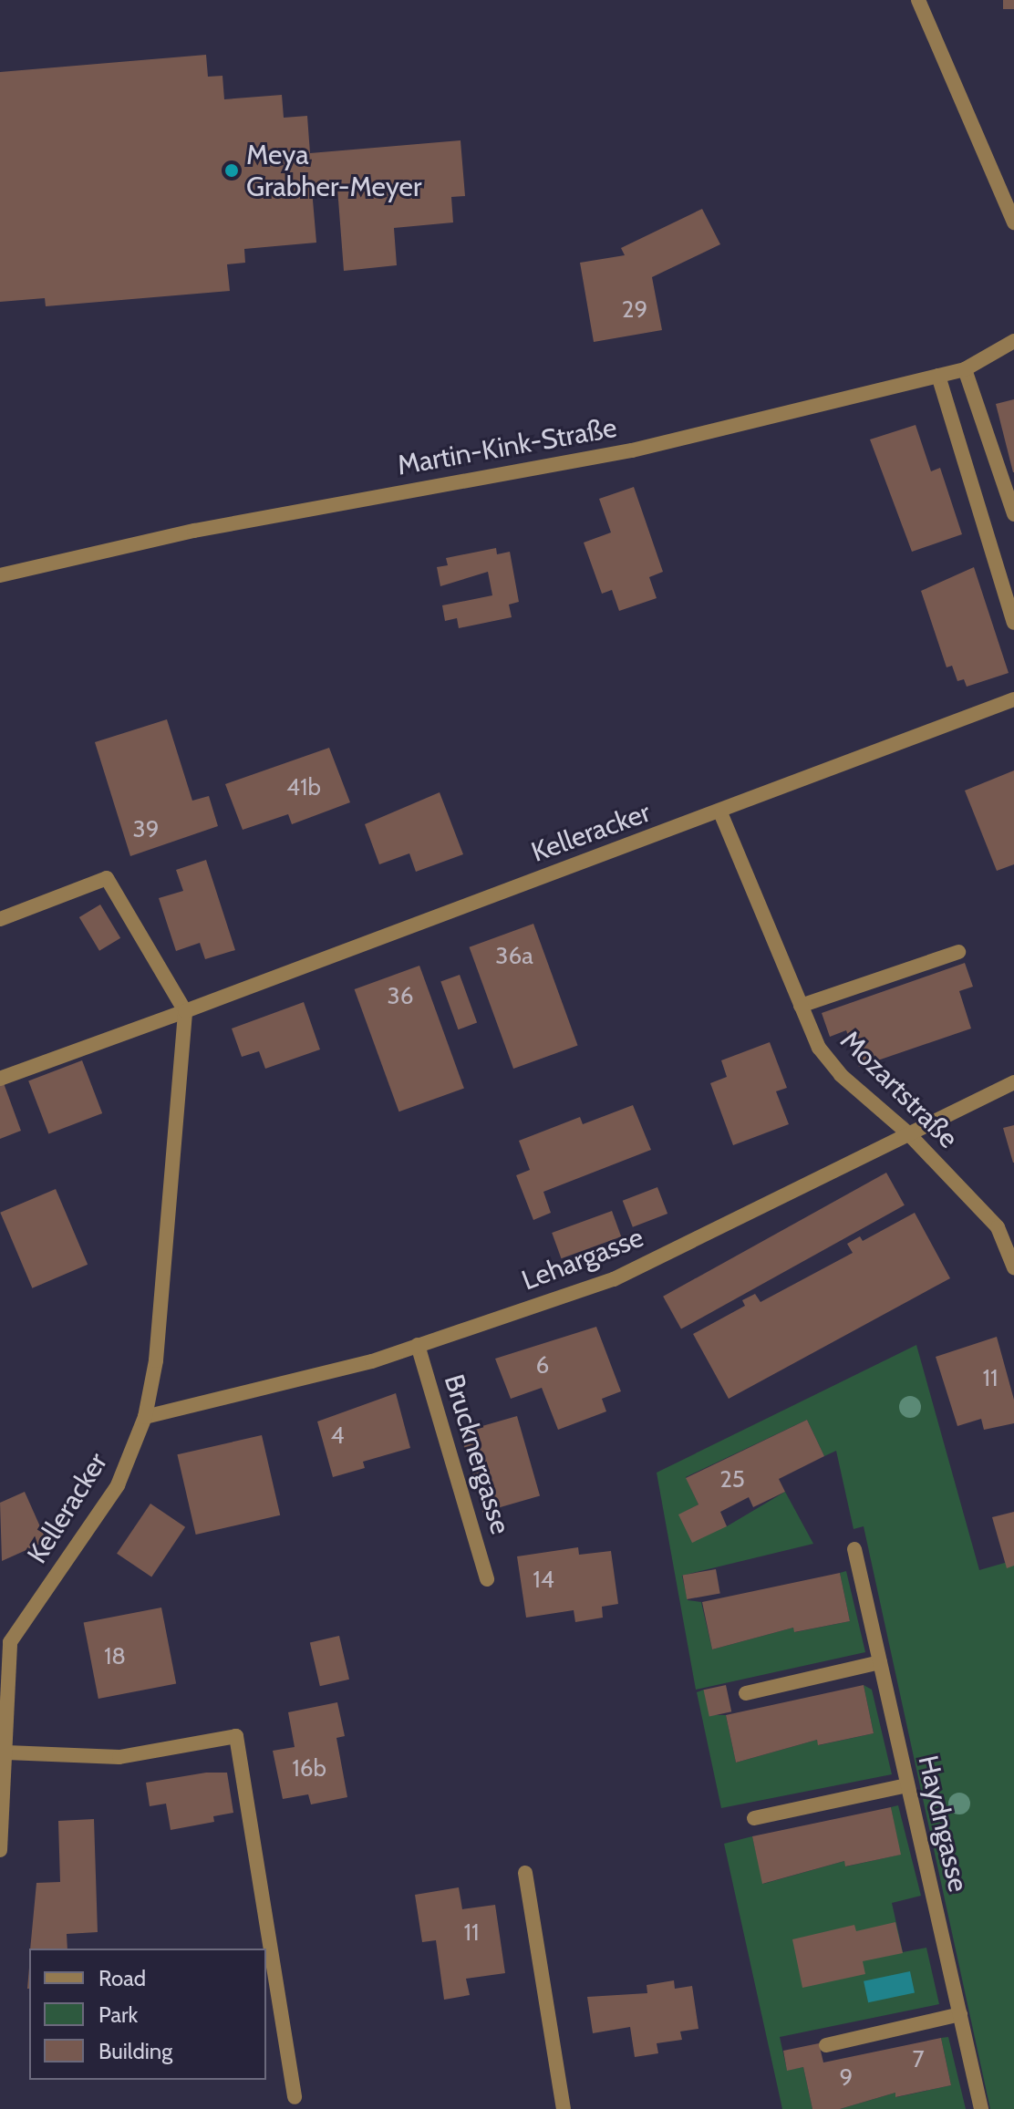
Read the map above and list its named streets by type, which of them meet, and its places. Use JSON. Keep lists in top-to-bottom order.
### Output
{
  "streets": {
    "street": [
      "Martin-Kink-Straße",
      "Kelleracker",
      "Mozartstraße",
      "Lehargasse",
      "Brucknergasse",
      "Haydngasse"
    ]
  },
  "crossings": [
    ["Kelleracker", "Mozartstraße"],
    ["Kelleracker", "Lehargasse"],
    ["Mozartstraße", "Lehargasse"],
    ["Lehargasse", "Brucknergasse"]
  ],
  "places": ["Meya Grabher-Meyer"],
  "house_numbers": [
    "29",
    "41b",
    "39",
    "36a",
    "36",
    "6",
    "11",
    "4",
    "25",
    "14",
    "18",
    "16b",
    "11",
    "7",
    "9"
  ],
  "legend": ["Road", "Park", "Building"]
}
